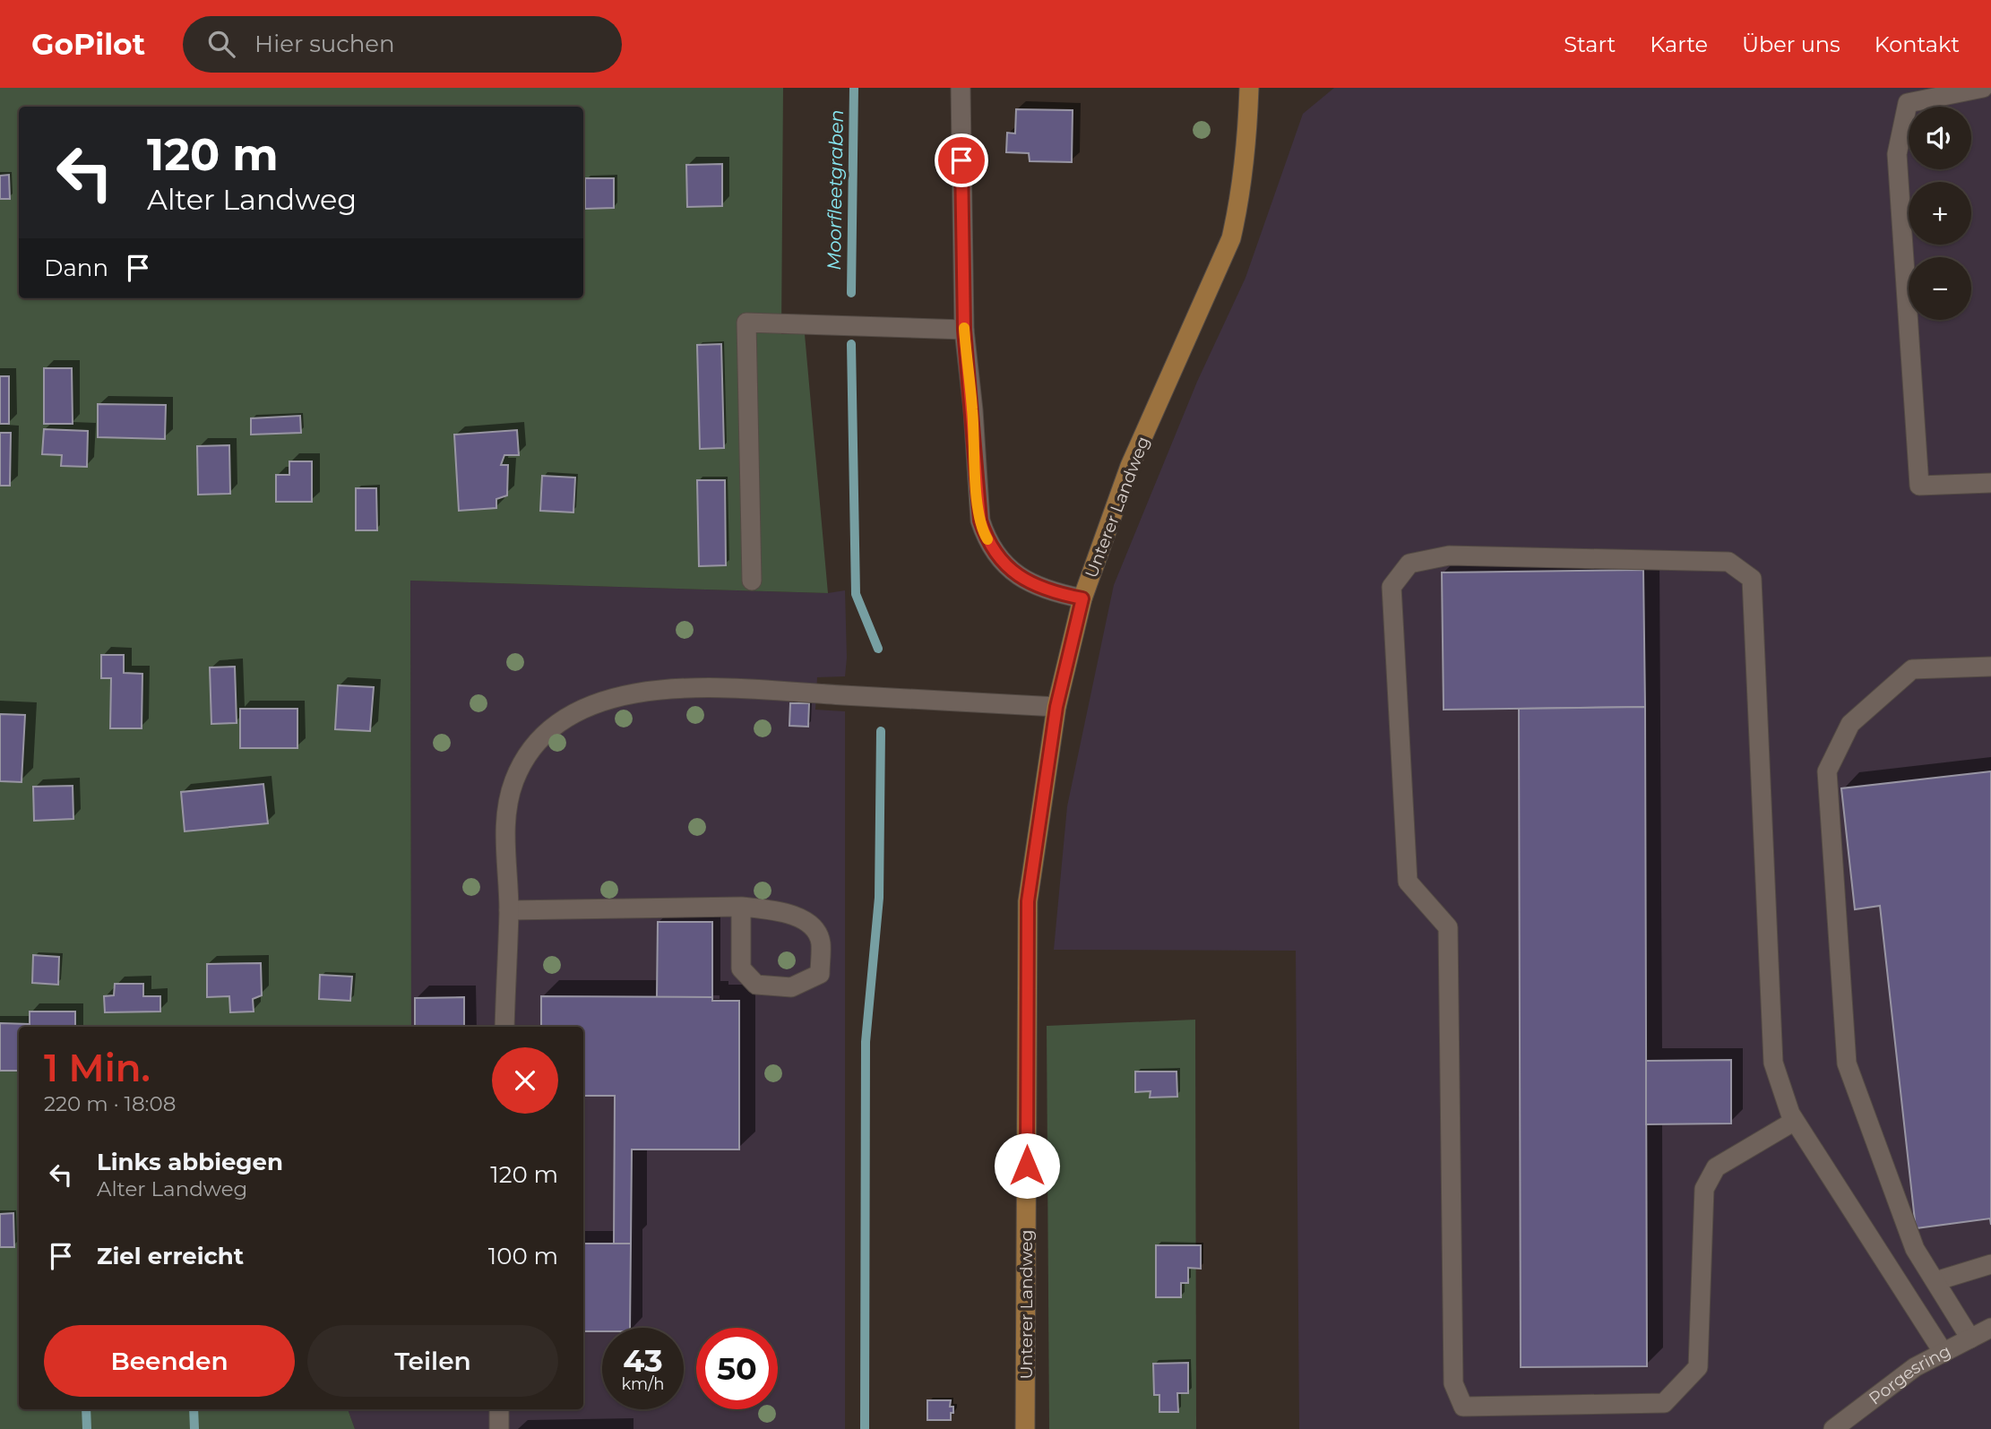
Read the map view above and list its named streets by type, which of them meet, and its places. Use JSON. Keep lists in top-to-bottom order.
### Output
{
  "streets": {
    "main road": ["Unterer Landweg"],
    "street": ["Porgesring"]
  },
  "water": ["Moorfleetgraben"],
  "page": {
    "header": "GoPilot",
    "search": "Hier suchen",
    "nav": [
      "Start",
      "Karte",
      "Über uns",
      "Kontakt"
    ],
    "map_buttons": ["+", "−"],
    "turn": ["120 m", "Alter Landweg"],
    "then": "Dann",
    "heading": ["1 Min.", "220 m · 18:08"],
    "list": [
      {
        "name": "Links abbiegen",
        "note": "Alter Landweg",
        "value": "120 m"
      },
      {
        "name": "Ziel erreicht",
        "value": "100 m"
      }
    ],
    "buttons": ["Beenden", "Teilen"],
    "speed": "43 km/h",
    "limit": "50"
  }
}
